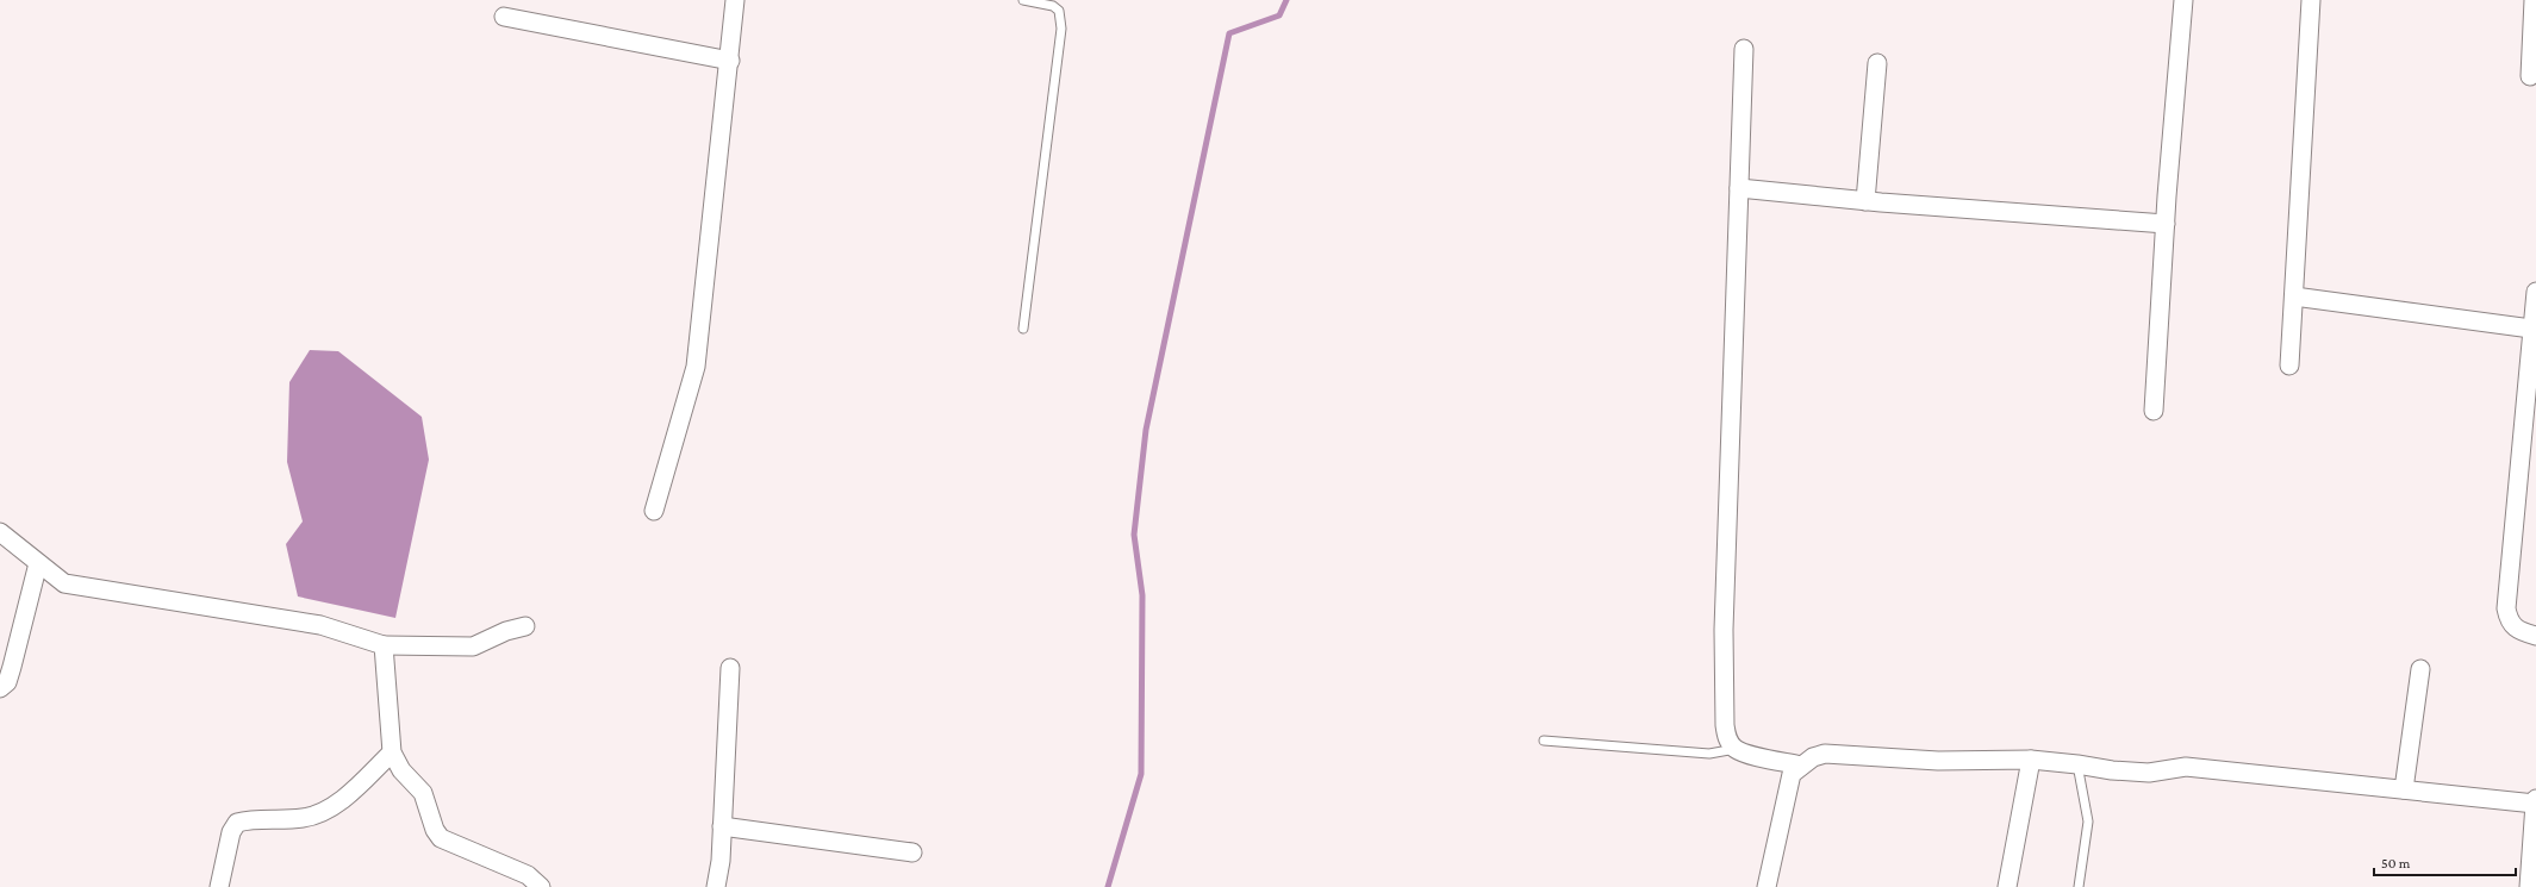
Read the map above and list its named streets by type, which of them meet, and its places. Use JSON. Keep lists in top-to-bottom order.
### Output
{
  "scale_bar": "50 m"
}
